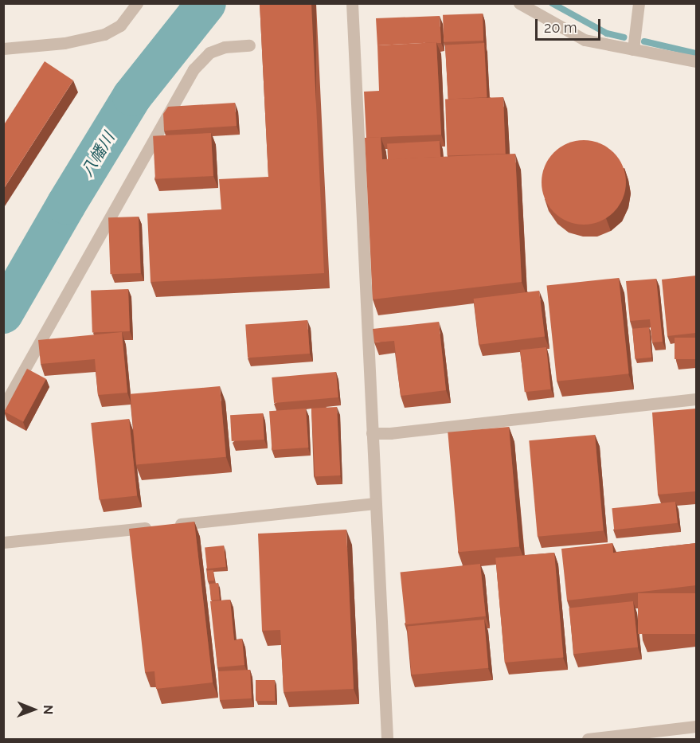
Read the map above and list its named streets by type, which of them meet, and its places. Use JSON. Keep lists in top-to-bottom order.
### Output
{
  "water": ["八幡川"],
  "scale_bar": "20 m",
  "north": "right"
}
